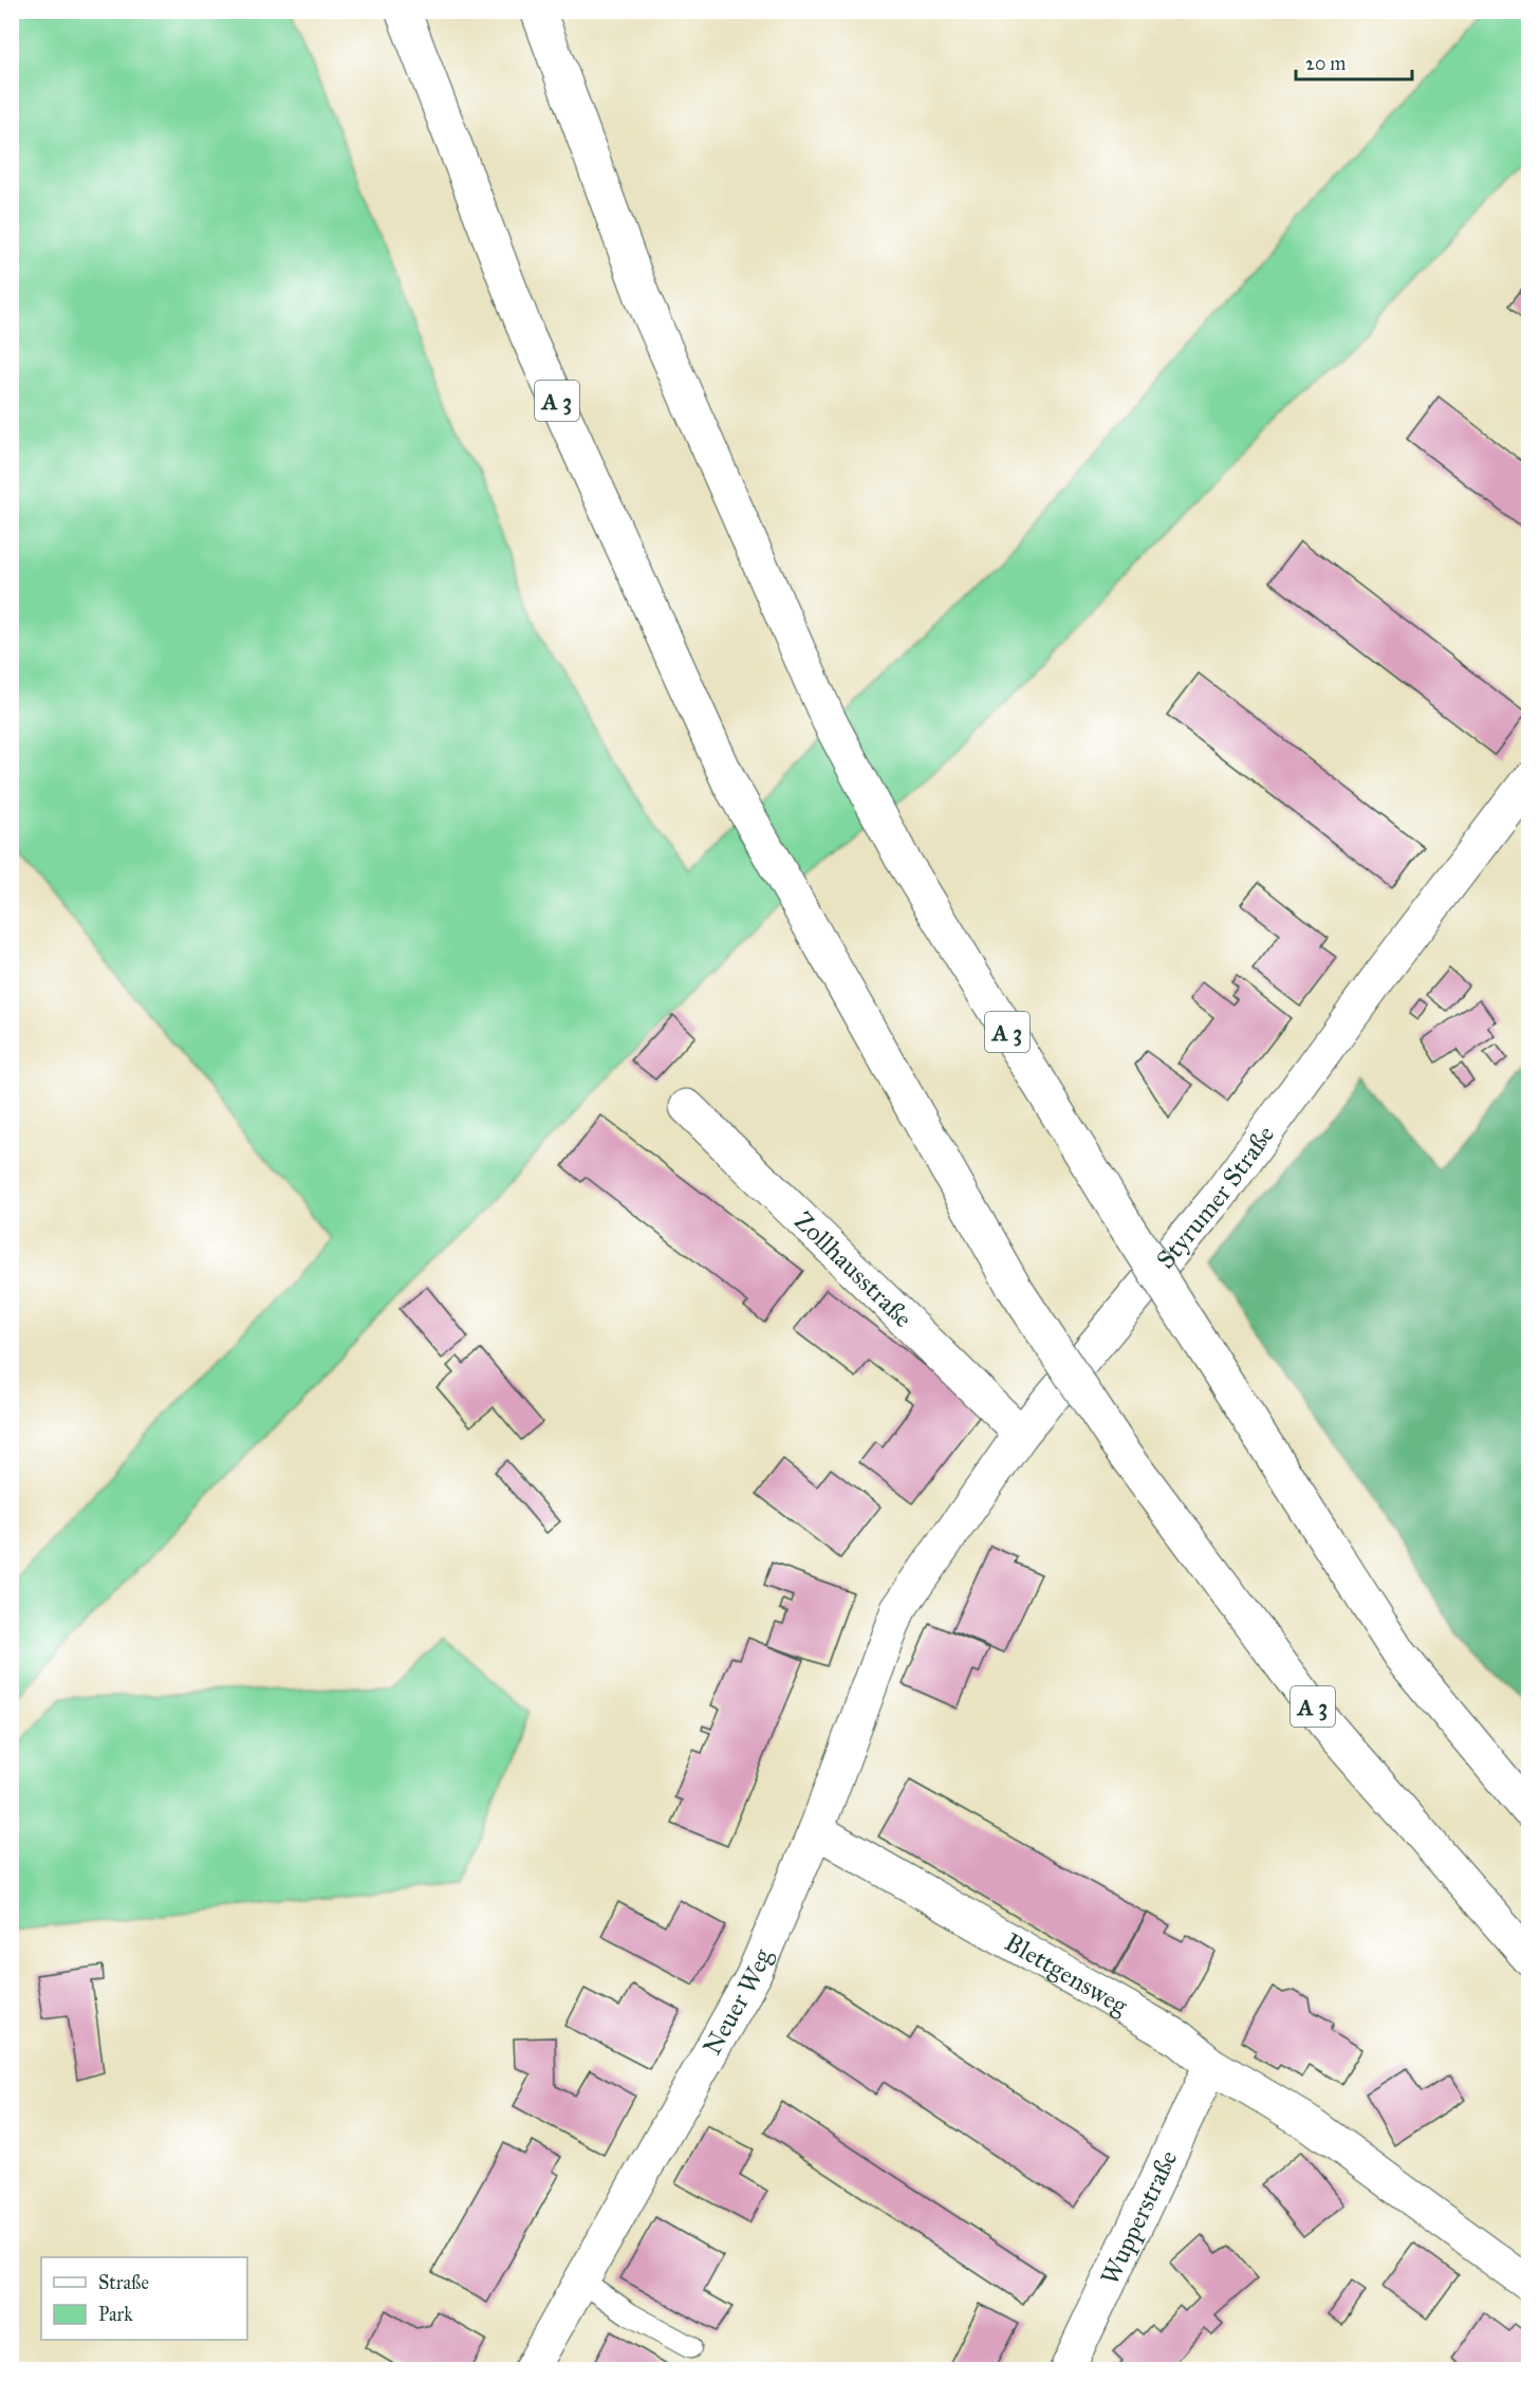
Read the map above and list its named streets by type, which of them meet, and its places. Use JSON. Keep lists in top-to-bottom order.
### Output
{
  "streets": {
    "main road": [
      "A 3",
      "Styrumer Straße",
      "Zollhausstraße",
      "Blettgensweg",
      "Neuer Weg",
      "Wupperstraße"
    ]
  },
  "crossings": [
    ["Styrumer Straße", "Zollhausstraße"],
    ["Styrumer Straße", "Neuer Weg"],
    ["Blettgensweg", "Neuer Weg"],
    ["Blettgensweg", "Wupperstraße"]
  ],
  "legend": ["Straße", "Park"],
  "scale_bar": "20 m"
}
